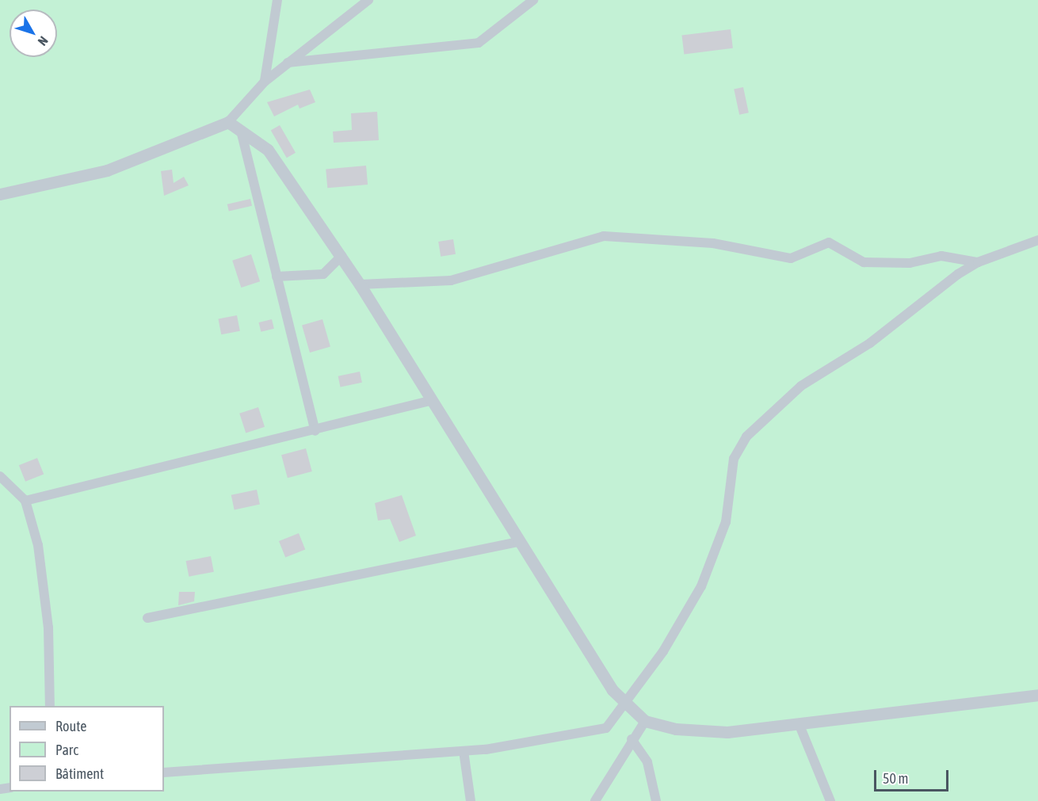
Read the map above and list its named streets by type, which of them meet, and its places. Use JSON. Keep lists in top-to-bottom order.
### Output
{
  "legend": ["Route", "Parc", "Bâtiment"],
  "scale_bar": "50 m",
  "north": "bottom right"
}
